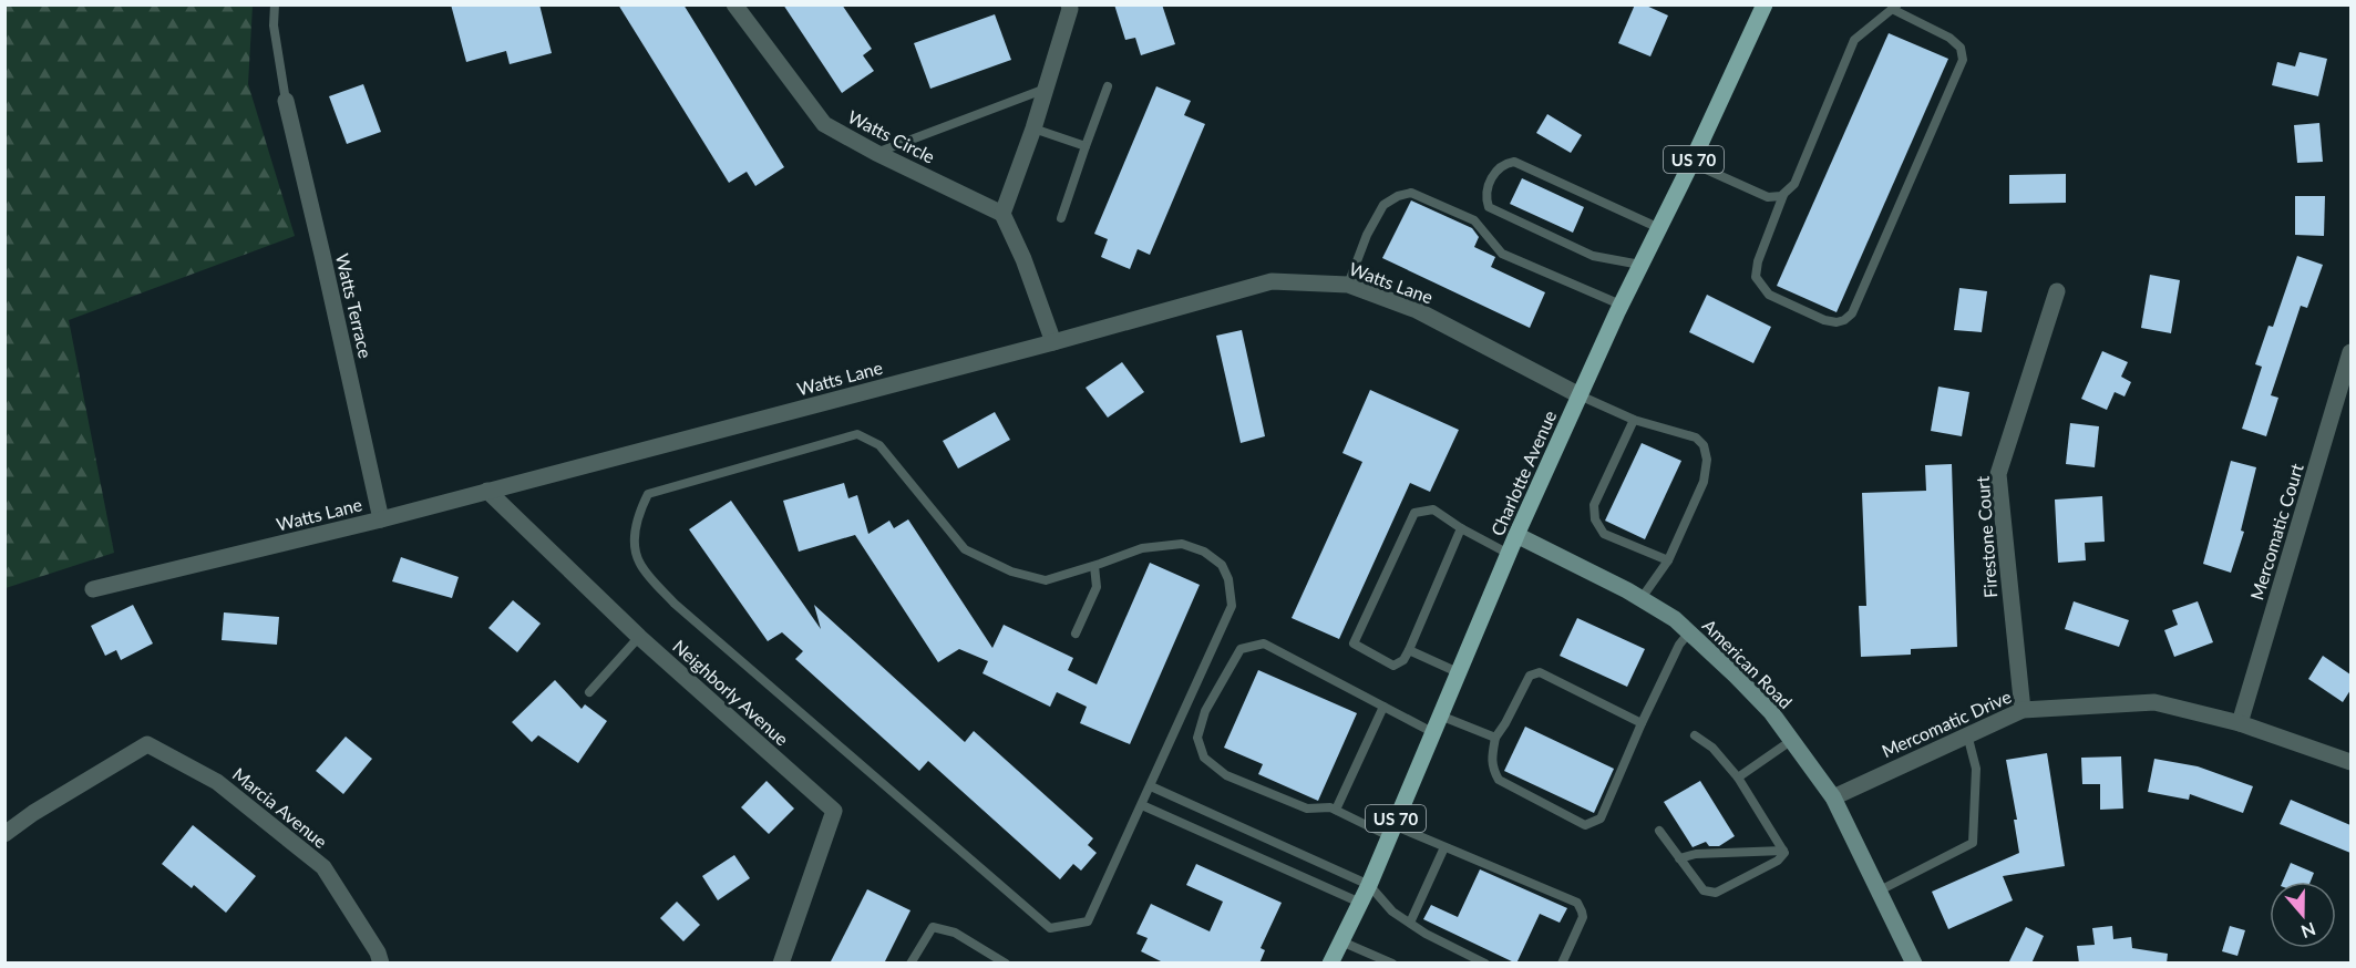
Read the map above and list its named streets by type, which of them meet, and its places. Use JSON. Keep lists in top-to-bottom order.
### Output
{
  "streets": {
    "main road": ["US 70", "Charlotte Avenue"],
    "street": [
      "Watts Circle",
      "Watts Lane",
      "Watts Terrace",
      "Mercomatic Court",
      "Firestone Court",
      "American Road",
      "Neighborly Avenue",
      "Mercomatic Drive",
      "Marcia Avenue"
    ]
  },
  "crossings": [
    ["Watts Lane", "Watts Terrace"],
    ["Watts Lane", "Charlotte Avenue"],
    ["Watts Lane", "Neighborly Avenue"],
    ["Charlotte Avenue", "American Road"],
    ["Mercomatic Court", "Mercomatic Drive"],
    ["Firestone Court", "Mercomatic Drive"],
    ["American Road", "Mercomatic Drive"]
  ],
  "north": "bottom"
}
